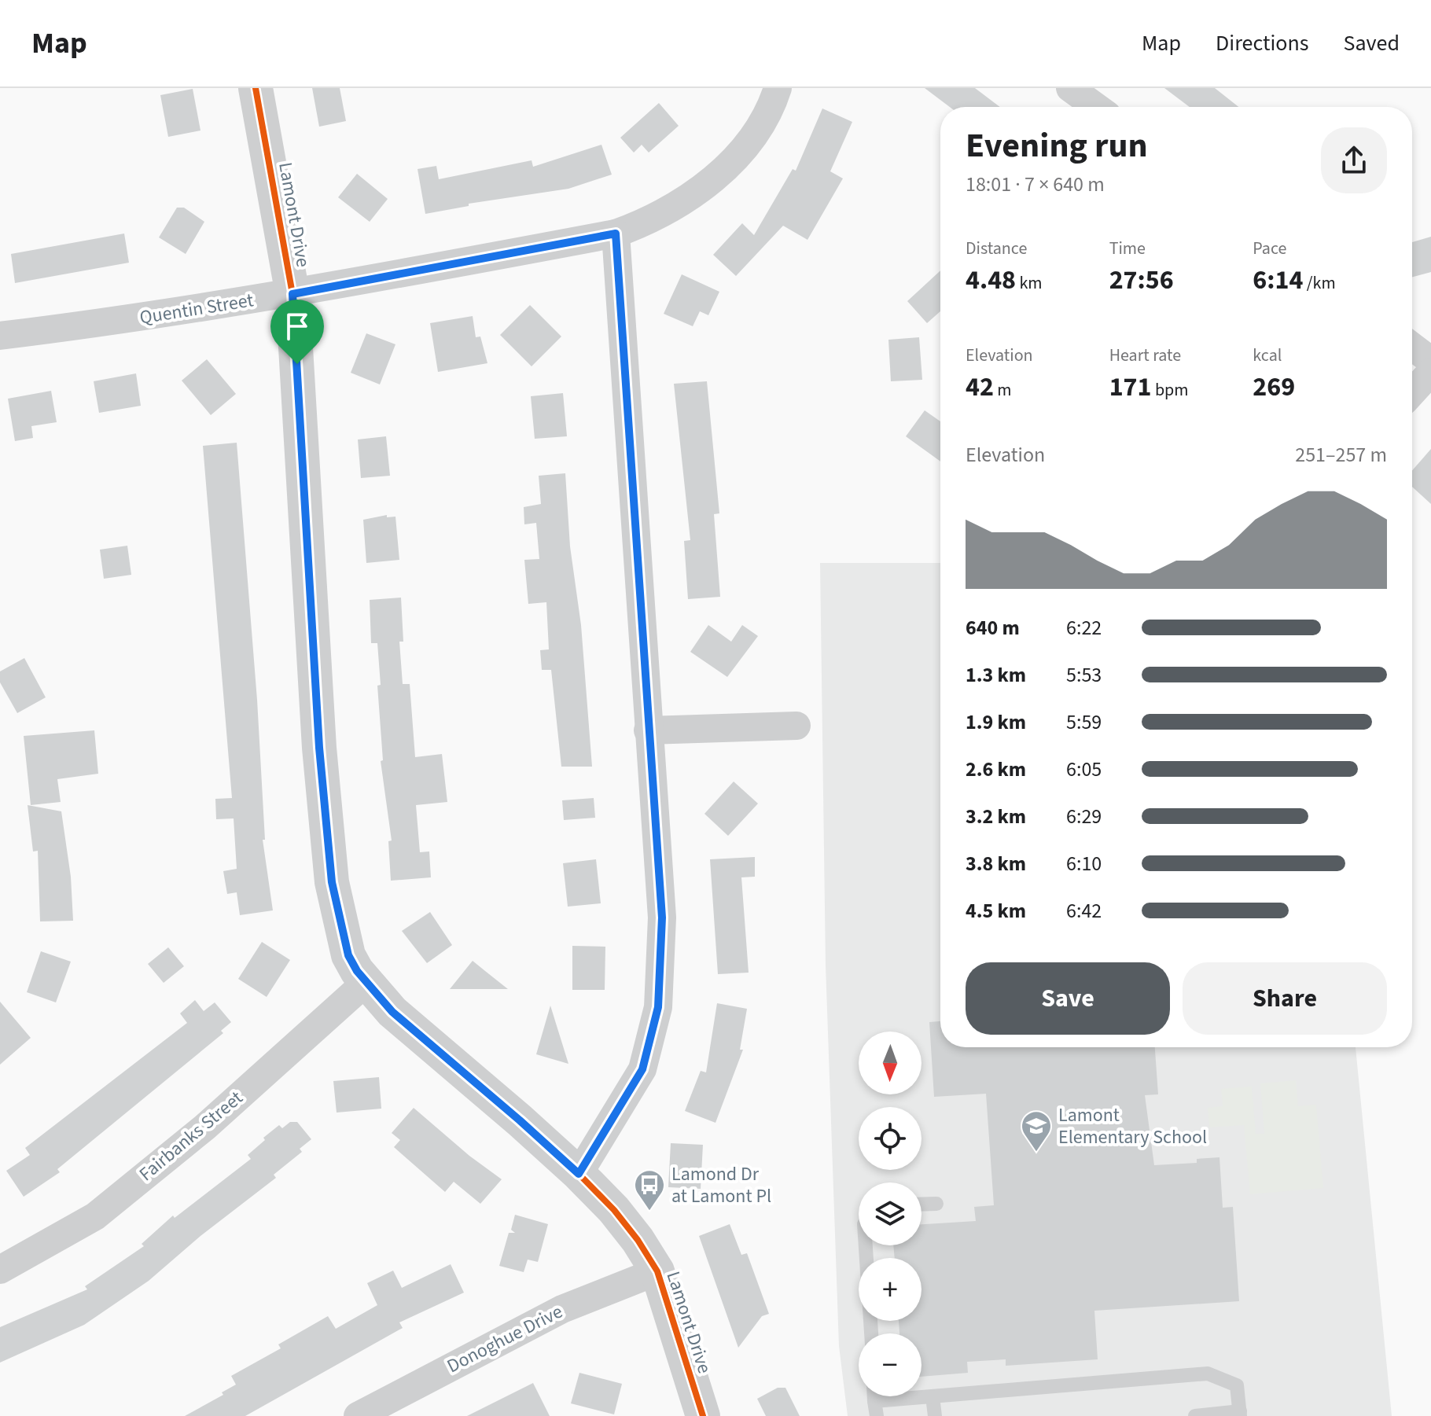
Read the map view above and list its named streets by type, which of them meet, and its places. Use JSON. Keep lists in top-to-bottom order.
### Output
{
  "streets": {
    "street": [
      "Lamont Drive",
      "Quentin Street",
      "Fairbanks Street",
      "Donoghue Drive"
    ]
  },
  "crossings": [
    ["Lamont Drive", "Quentin Street"],
    ["Lamont Drive", "Fairbanks Street"],
    ["Lamont Drive", "Donoghue Drive"]
  ],
  "places": {
    "school or university": ["Lamont Elementary School"],
    "bus stop": ["Lamond Dr at Lamont Pl"]
  },
  "north": "bottom",
  "page": {
    "header": "Map",
    "nav": ["Map", "Directions", "Saved"],
    "heading": ["Evening run", "18:01 · 7 × 640 m"],
    "stats": [
      ["Distance", "4.48 km"],
      ["Time", "27:56"],
      ["Pace", "6:14 /km"],
      ["Elevation", "42 m"],
      ["Heart rate", "171 bpm"],
      ["kcal", "269"]
    ],
    "chart": ["Elevation", "251–257 m"],
    "list": [
      {
        "name": "640 m",
        "note": "6:22"
      },
      {
        "name": "1.3 km",
        "note": "5:53"
      },
      {
        "name": "1.9 km",
        "note": "5:59"
      },
      {
        "name": "2.6 km",
        "note": "6:05"
      },
      {
        "name": "3.2 km",
        "note": "6:29"
      },
      {
        "name": "3.8 km",
        "note": "6:10"
      },
      {
        "name": "4.5 km",
        "note": "6:42"
      }
    ],
    "buttons": ["Save", "Share"],
    "map_buttons": ["+", "−"]
  }
}
